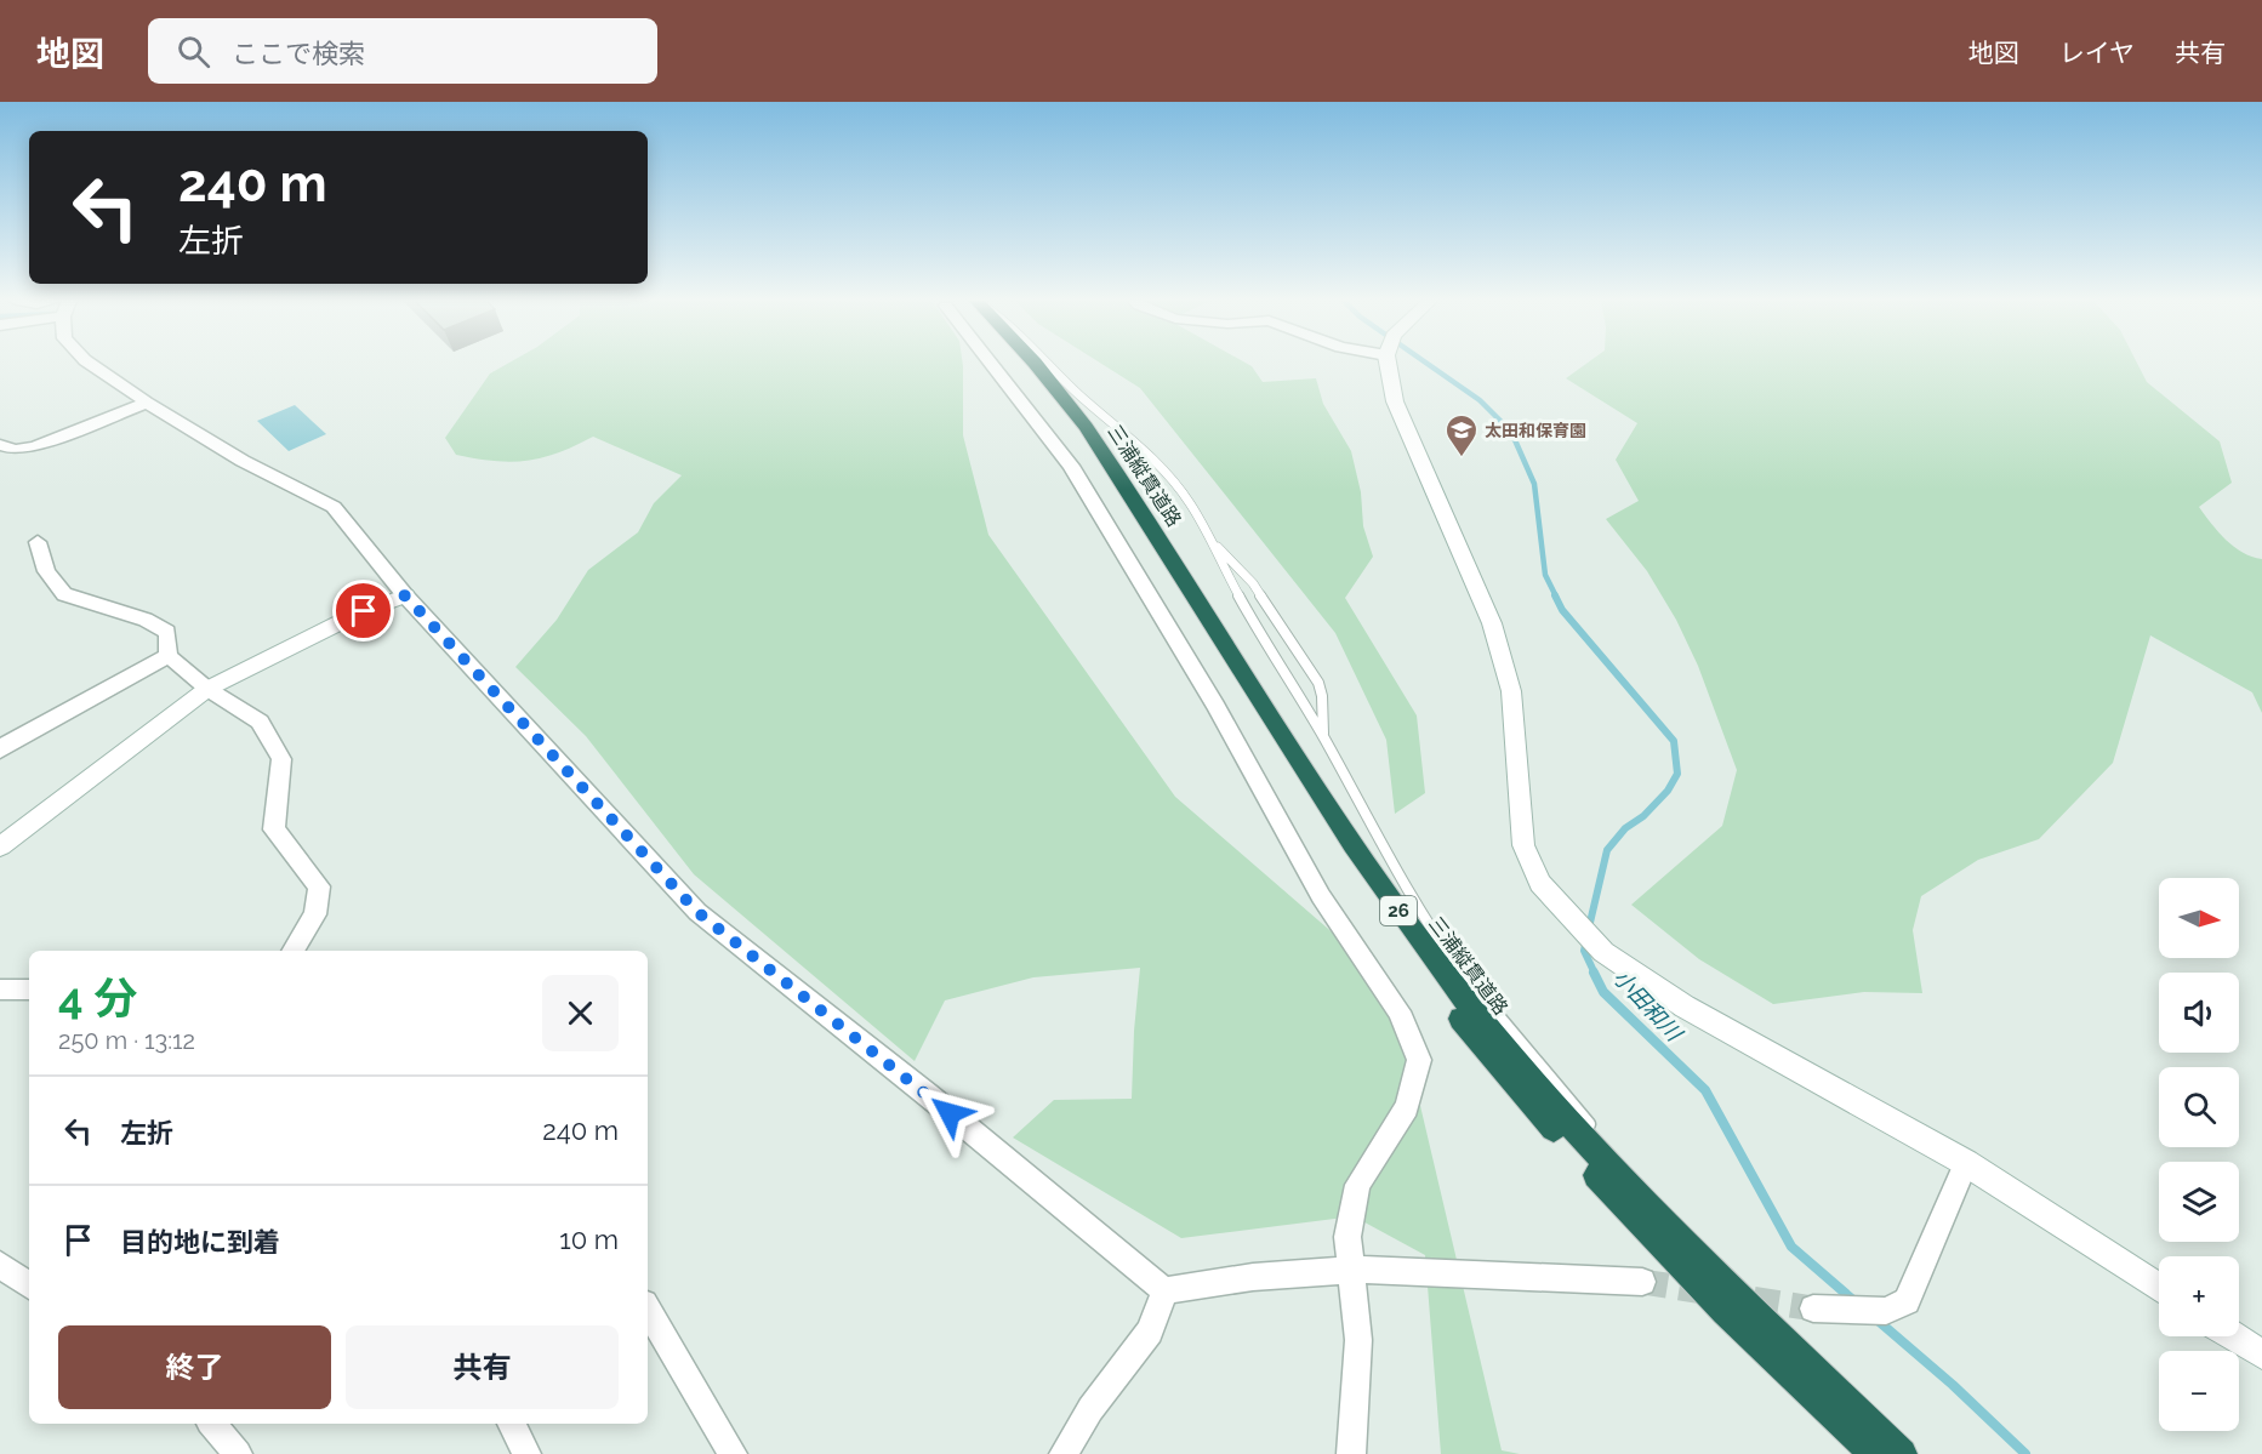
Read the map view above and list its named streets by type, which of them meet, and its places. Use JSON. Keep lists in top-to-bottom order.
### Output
{
  "streets": {
    "highway": ["三浦縦貫道路", "26"]
  },
  "water": ["小田和川"],
  "places": {
    "school or university": ["太田和保育園"]
  },
  "north": "right",
  "page": {
    "header": "地図",
    "search": "ここで検索",
    "nav": ["地図", "レイヤ", "共有"],
    "turn": ["240 m", "左折"],
    "map_buttons": ["+", "−"],
    "heading": ["4 分", "250 m · 13:12"],
    "list": [
      {
        "name": "左折",
        "value": "240 m"
      },
      {
        "name": "目的地に到着",
        "value": "10 m"
      }
    ],
    "buttons": ["終了", "共有"]
  }
}
